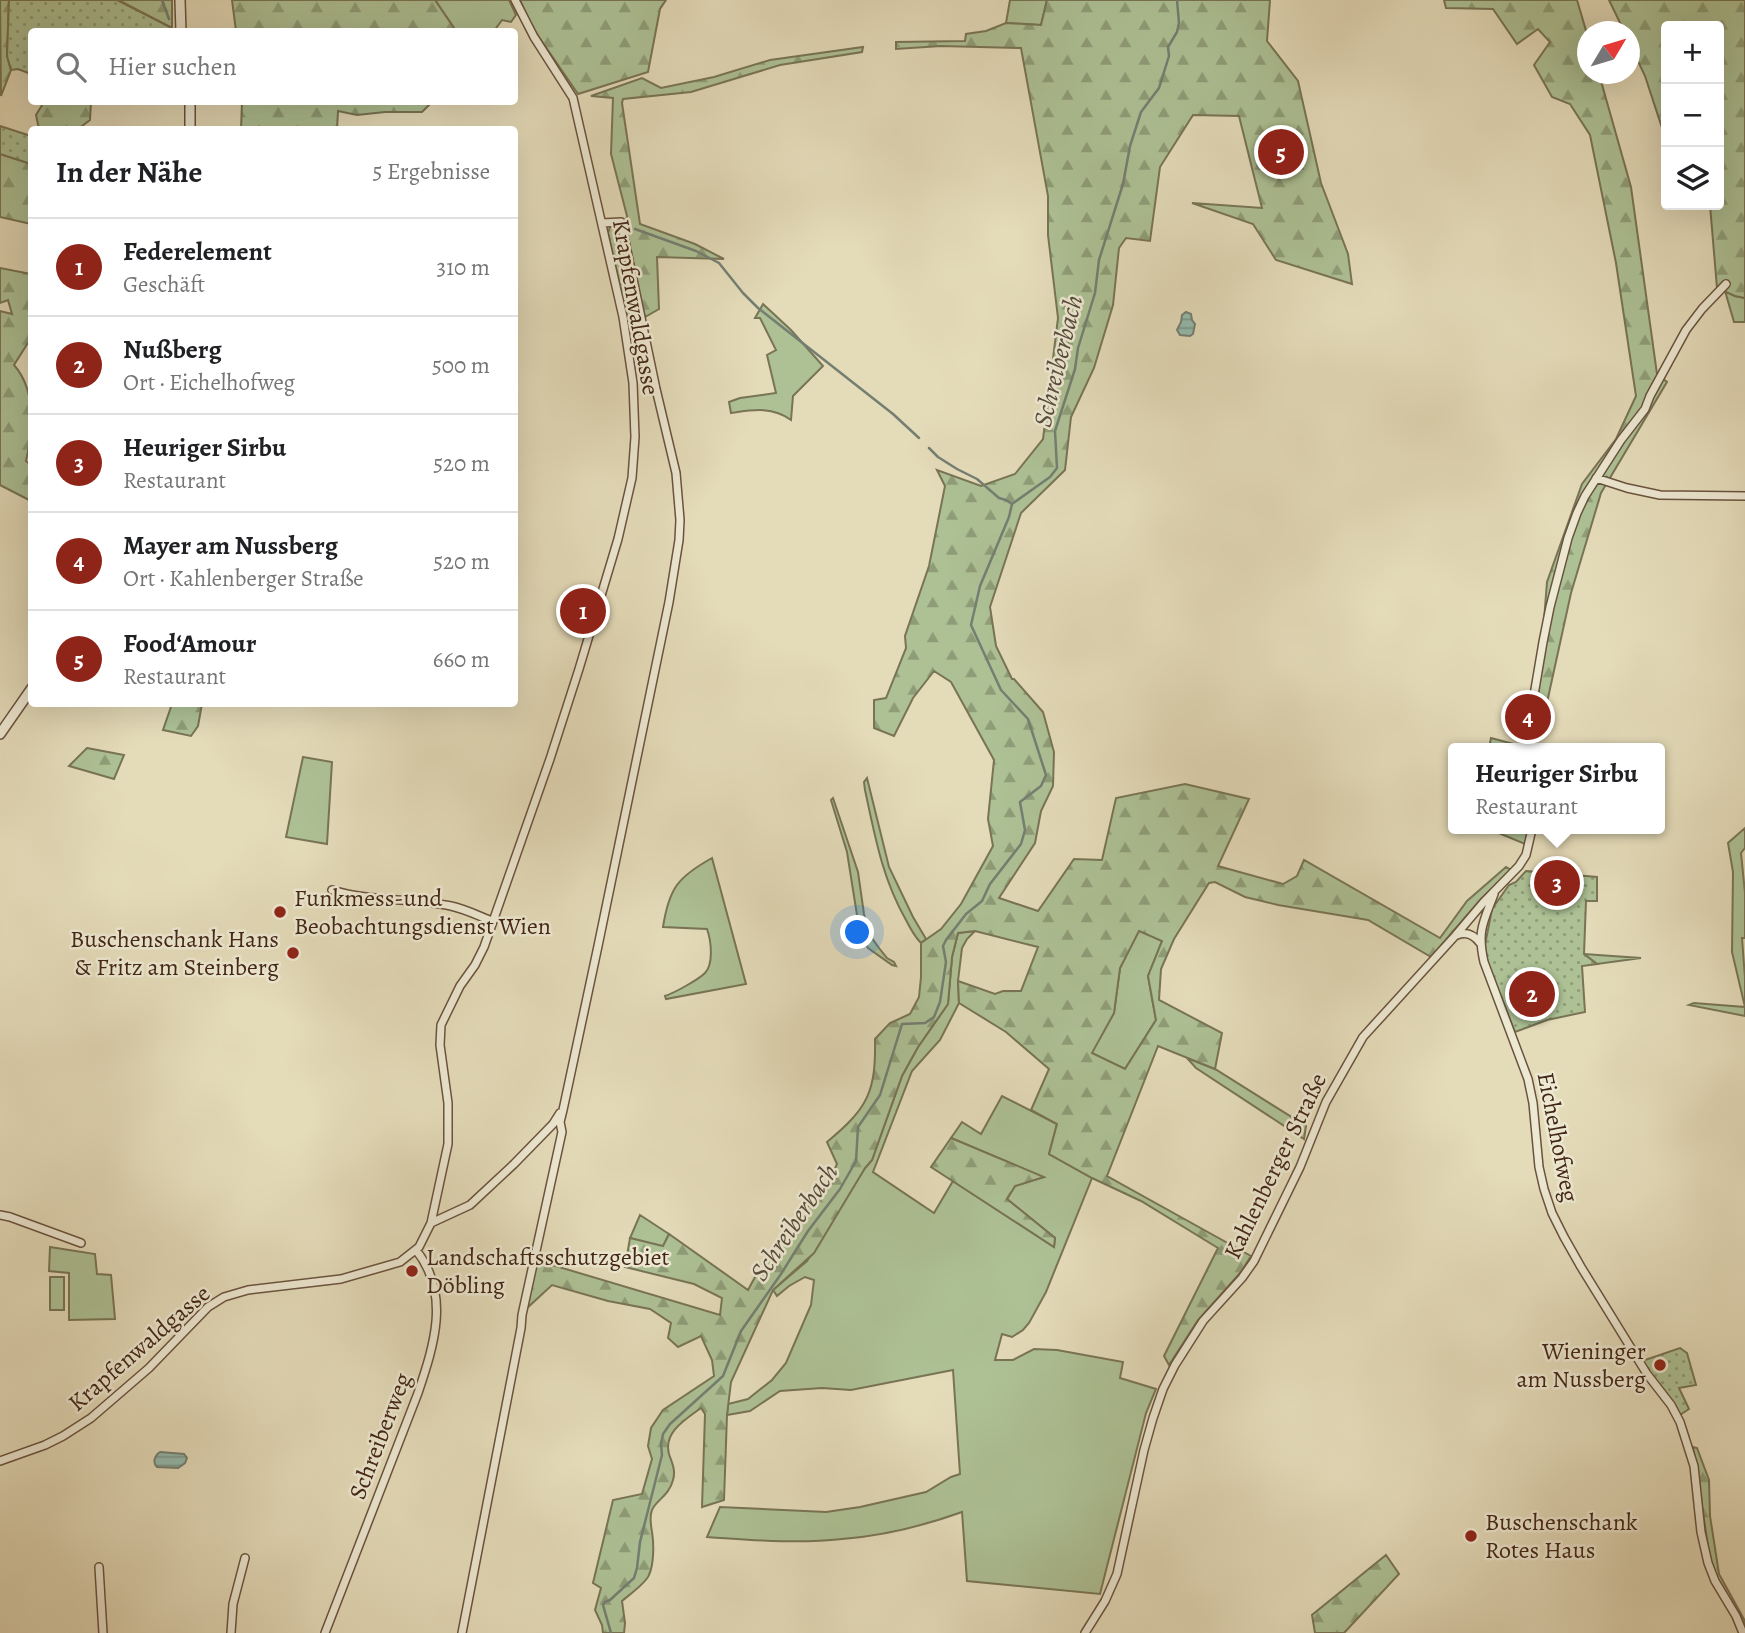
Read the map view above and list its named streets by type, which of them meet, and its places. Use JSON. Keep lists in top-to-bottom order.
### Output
{
  "streets": {
    "street": [
      "Krapfenwaldgasse",
      "Eichelhofweg",
      "Kahlenberger Straße",
      "Schreiberweg"
    ]
  },
  "crossings": [
    ["Krapfenwaldgasse", "Schreiberweg"]
  ],
  "water": ["Schreiberbach"],
  "places": [
    "Funkmess-und Beobachtungsdienst Wien",
    "Buschenschank Hans & Fritz am Steinberg",
    "Landschaftsschutzgebiet Döbling",
    "Wieninger am Nussberg",
    "Buschenschank Rotes Haus"
  ],
  "north": "top right",
  "page": {
    "map_buttons": ["+", "−"],
    "search": "Hier suchen",
    "pins": [
      "5",
      "1",
      "4",
      "3",
      "2"
    ],
    "heading": ["In der Nähe", "5 Ergebnisse"],
    "list": [
      {
        "mark": "1",
        "name": "Federelement",
        "note": "Geschäft",
        "value": "310 m"
      },
      {
        "mark": "2",
        "name": "Nußberg",
        "note": "Ort · Eichelhofweg",
        "value": "500 m"
      },
      {
        "mark": "3",
        "name": "Heuriger Sirbu",
        "note": "Restaurant",
        "value": "520 m"
      },
      {
        "mark": "4",
        "name": "Mayer am Nussberg",
        "note": "Ort · Kahlenberger Straße",
        "value": "520 m"
      },
      {
        "mark": "5",
        "name": "Food‘Amour",
        "note": "Restaurant",
        "value": "660 m"
      }
    ],
    "popup": ["Heuriger Sirbu", "Restaurant"]
  }
}
